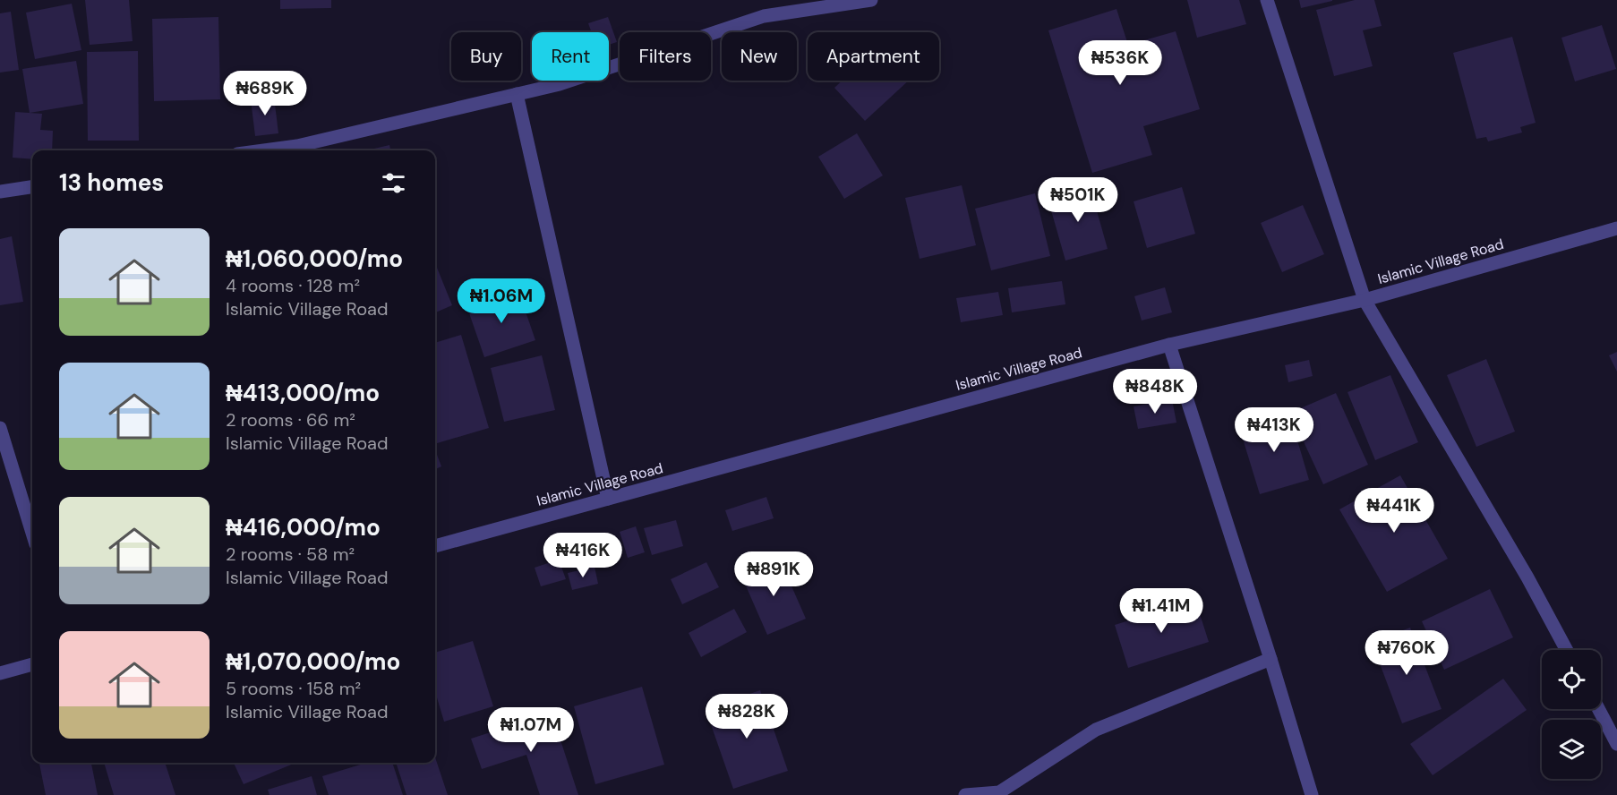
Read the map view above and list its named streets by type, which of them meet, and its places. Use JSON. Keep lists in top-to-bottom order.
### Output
{
  "streets": {
    "street": ["Islamic Village Road"]
  },
  "page": {
    "chip": [
      "Buy",
      "Rent",
      "Filters",
      "New",
      "Apartment"
    ],
    "price": [
      "₦536K",
      "₦689K",
      "₦501K",
      "₦1.06M",
      "₦848K",
      "₦413K",
      "₦441K",
      "₦416K",
      "₦891K",
      "₦1.41M",
      "₦760K",
      "₦828K",
      "₦1.07M"
    ],
    "heading": "13 homes",
    "list": [
      {
        "name": "₦1,060,000/mo",
        "note": "4 rooms · 128 m² · Islamic Village Road"
      },
      {
        "name": "₦413,000/mo",
        "note": "2 rooms · 66 m² · Islamic Village Road"
      },
      {
        "name": "₦416,000/mo",
        "note": "2 rooms · 58 m² · Islamic Village Road"
      },
      {
        "name": "₦1,070,000/mo",
        "note": "5 rooms · 158 m² · Islamic Village Road"
      }
    ]
  }
}
